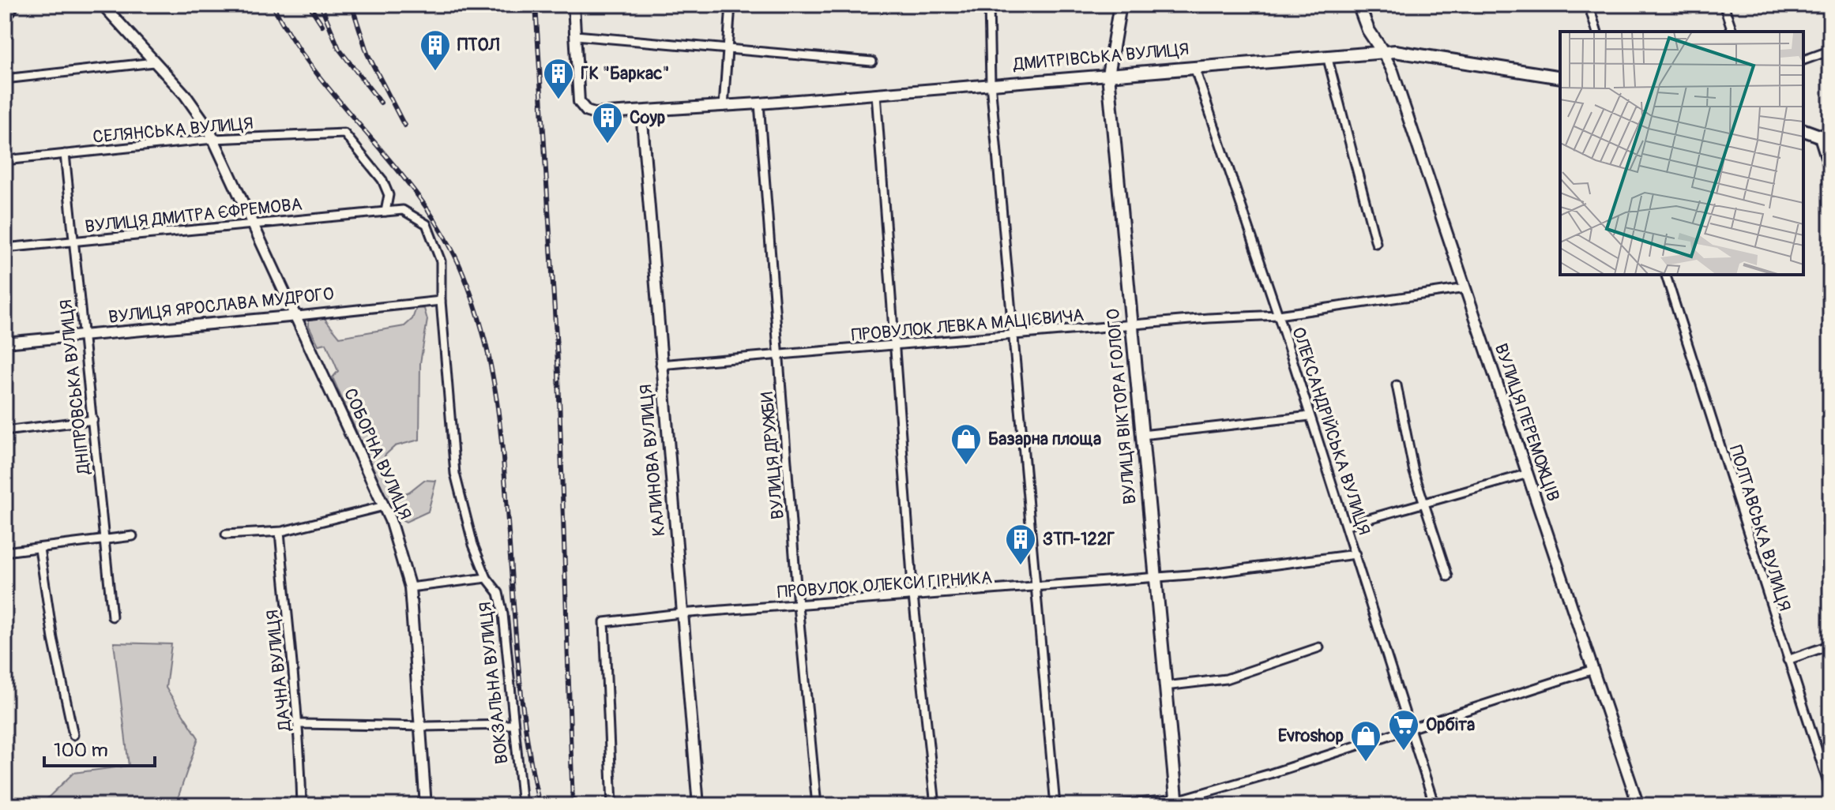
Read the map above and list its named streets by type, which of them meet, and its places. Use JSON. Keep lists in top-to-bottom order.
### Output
{
  "streets": {
    "main road": ["ДМИТРІВСЬКА ВУЛИЦЯ", "ВУЛИЦЯ ВІКТОРА ГОЛОГО"],
    "street": [
      "СЕЛЯНСЬКА ВУЛИЦЯ",
      "ВУЛИЦЯ ДМИТРА ЄФРЕМОВА",
      "ВУЛИЦЯ ЯРОСЛАВА МУДРОГО",
      "ПРОВУЛОК ЛЕВКА МАЦІЄВИЧА",
      "ДНІПРОВСЬКА ВУЛИЦЯ",
      "ВУЛИЦЯ ПЕРЕМОЖЦІВ",
      "ОЛЕКСАНДРІЙСЬКА ВУЛИЦЯ",
      "СОБОРНА ВУЛИЦЯ",
      "ВУЛИЦЯ ДРУЖБИ",
      "КАЛИНОВА ВУЛИЦЯ",
      "ПОЛТАВСЬКА ВУЛИЦЯ",
      "ПРОВУЛОК ОЛЕКСИ ГІРНИКА",
      "ДАЧНА ВУЛИЦЯ",
      "ВОКЗАЛЬНА ВУЛИЦЯ"
    ]
  },
  "crossings": [
    ["ДМИТРІВСЬКА ВУЛИЦЯ", "ВУЛИЦЯ ВІКТОРА ГОЛОГО"],
    ["ДМИТРІВСЬКА ВУЛИЦЯ", "ВУЛИЦЯ ПЕРЕМОЖЦІВ"],
    ["ДМИТРІВСЬКА ВУЛИЦЯ", "ОЛЕКСАНДРІЙСЬКА ВУЛИЦЯ"],
    ["ДМИТРІВСЬКА ВУЛИЦЯ", "ВУЛИЦЯ ДРУЖБИ"],
    ["ДМИТРІВСЬКА ВУЛИЦЯ", "КАЛИНОВА ВУЛИЦЯ"],
    ["СЕЛЯНСЬКА ВУЛИЦЯ", "ВУЛИЦЯ ДМИТРА ЄФРЕМОВА"],
    ["СЕЛЯНСЬКА ВУЛИЦЯ", "ДНІПРОВСЬКА ВУЛИЦЯ"],
    ["СЕЛЯНСЬКА ВУЛИЦЯ", "СОБОРНА ВУЛИЦЯ"],
    ["ВУЛИЦЯ ДМИТРА ЄФРЕМОВА", "ВУЛИЦЯ ЯРОСЛАВА МУДРОГО"],
    ["ВУЛИЦЯ ДМИТРА ЄФРЕМОВА", "ДНІПРОВСЬКА ВУЛИЦЯ"],
    ["ВУЛИЦЯ ДМИТРА ЄФРЕМОВА", "СОБОРНА ВУЛИЦЯ"],
    ["ВУЛИЦЯ ДМИТРА ЄФРЕМОВА", "ВОКЗАЛЬНА ВУЛИЦЯ"],
    ["ВУЛИЦЯ ЯРОСЛАВА МУДРОГО", "ДНІПРОВСЬКА ВУЛИЦЯ"],
    ["ВУЛИЦЯ ЯРОСЛАВА МУДРОГО", "СОБОРНА ВУЛИЦЯ"],
    ["ВУЛИЦЯ ЯРОСЛАВА МУДРОГО", "ВОКЗАЛЬНА ВУЛИЦЯ"],
    ["ПРОВУЛОК ЛЕВКА МАЦІЄВИЧА", "ВУЛИЦЯ ВІКТОРА ГОЛОГО"],
    ["ПРОВУЛОК ЛЕВКА МАЦІЄВИЧА", "ВУЛИЦЯ ПЕРЕМОЖЦІВ"],
    ["ПРОВУЛОК ЛЕВКА МАЦІЄВИЧА", "ОЛЕКСАНДРІЙСЬКА ВУЛИЦЯ"],
    ["ПРОВУЛОК ЛЕВКА МАЦІЄВИЧА", "ВУЛИЦЯ ДРУЖБИ"],
    ["ПРОВУЛОК ЛЕВКА МАЦІЄВИЧА", "КАЛИНОВА ВУЛИЦЯ"],
    ["ВУЛИЦЯ ВІКТОРА ГОЛОГО", "ПРОВУЛОК ОЛЕКСИ ГІРНИКА"],
    ["ОЛЕКСАНДРІЙСЬКА ВУЛИЦЯ", "ПРОВУЛОК ОЛЕКСИ ГІРНИКА"],
    ["ВУЛИЦЯ ДРУЖБИ", "ПРОВУЛОК ОЛЕКСИ ГІРНИКА"],
    ["КАЛИНОВА ВУЛИЦЯ", "ПРОВУЛОК ОЛЕКСИ ГІРНИКА"]
  ],
  "places": {
    "building": [
      "ПТОЛ",
      "ГК \"Баркас\"",
      "Соур",
      "ЗТП-122Г"
    ],
    "shop": ["Базарна площа", "Evroshop"],
    "supermarket": ["Орбіта"]
  },
  "scale_bar": "100 m"
}
